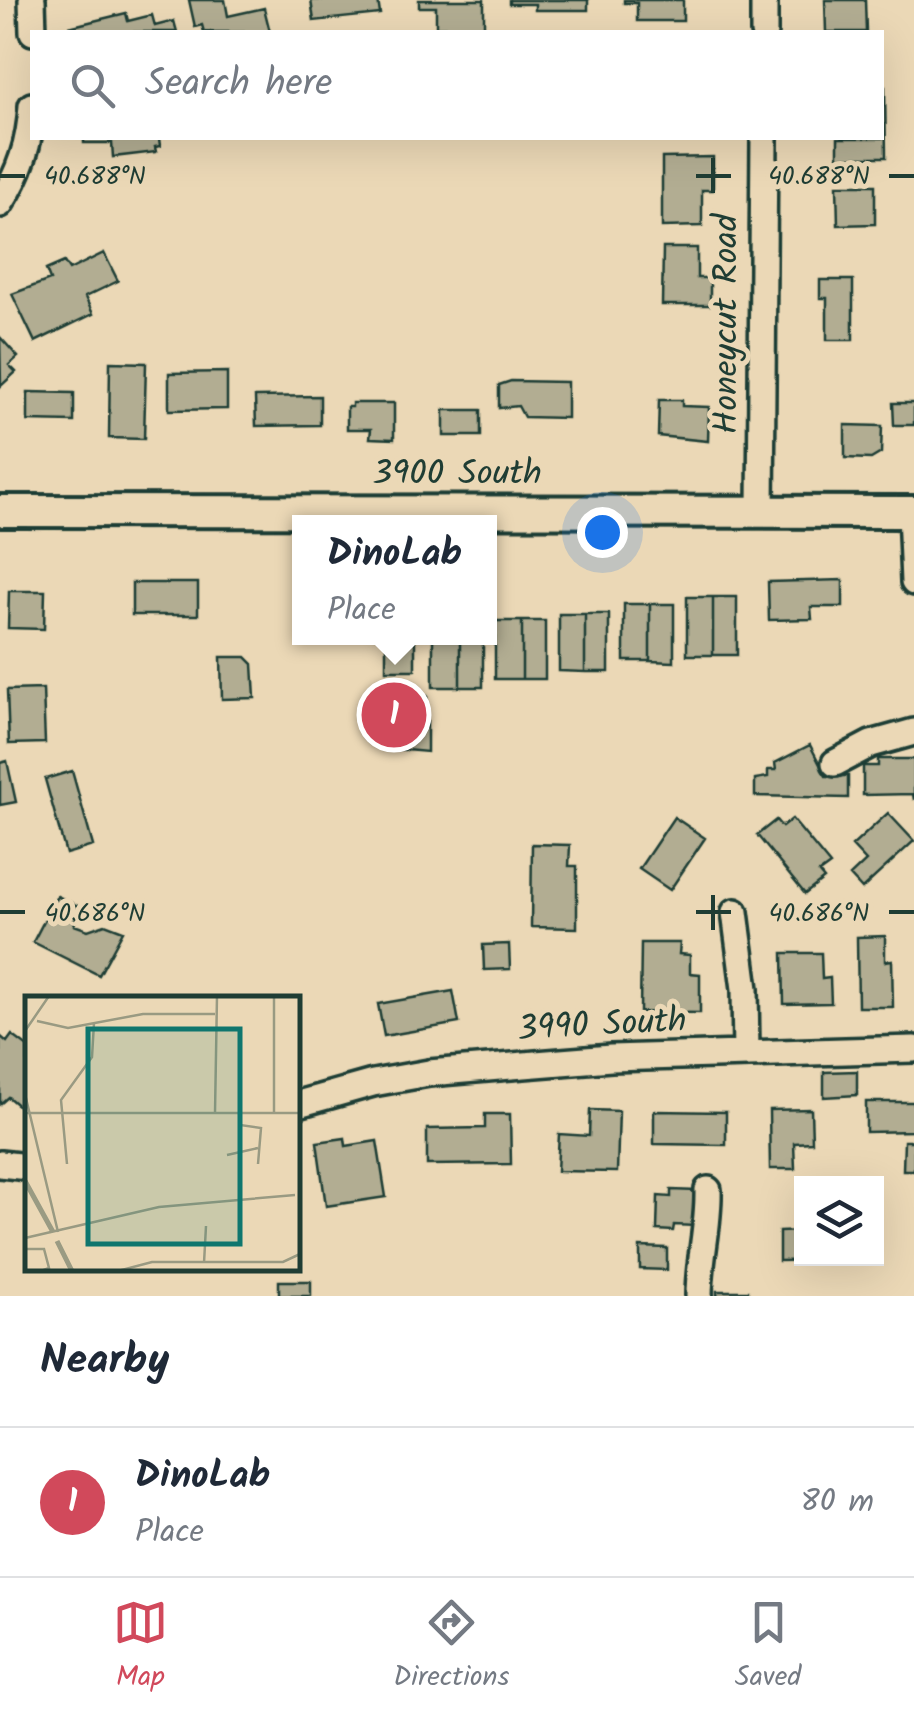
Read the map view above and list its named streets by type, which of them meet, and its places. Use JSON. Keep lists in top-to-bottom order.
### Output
{
  "streets": {
    "main road": ["3900 South"],
    "street": ["Honeycut Road", "3990 South"]
  },
  "crossings": [
    ["Honeycut Road", "3900 South"]
  ],
  "page": {
    "search": "Search here",
    "popup": ["DinoLab", "Place"],
    "pins": "1",
    "heading": "Nearby",
    "list": [
      {
        "mark": "1",
        "name": "DinoLab",
        "note": "Place",
        "value": "80 m"
      }
    ],
    "nav": ["Map", "Directions", "Saved"]
  },
  "coordinates": ["40.688°N", "40.686°N"]
}
